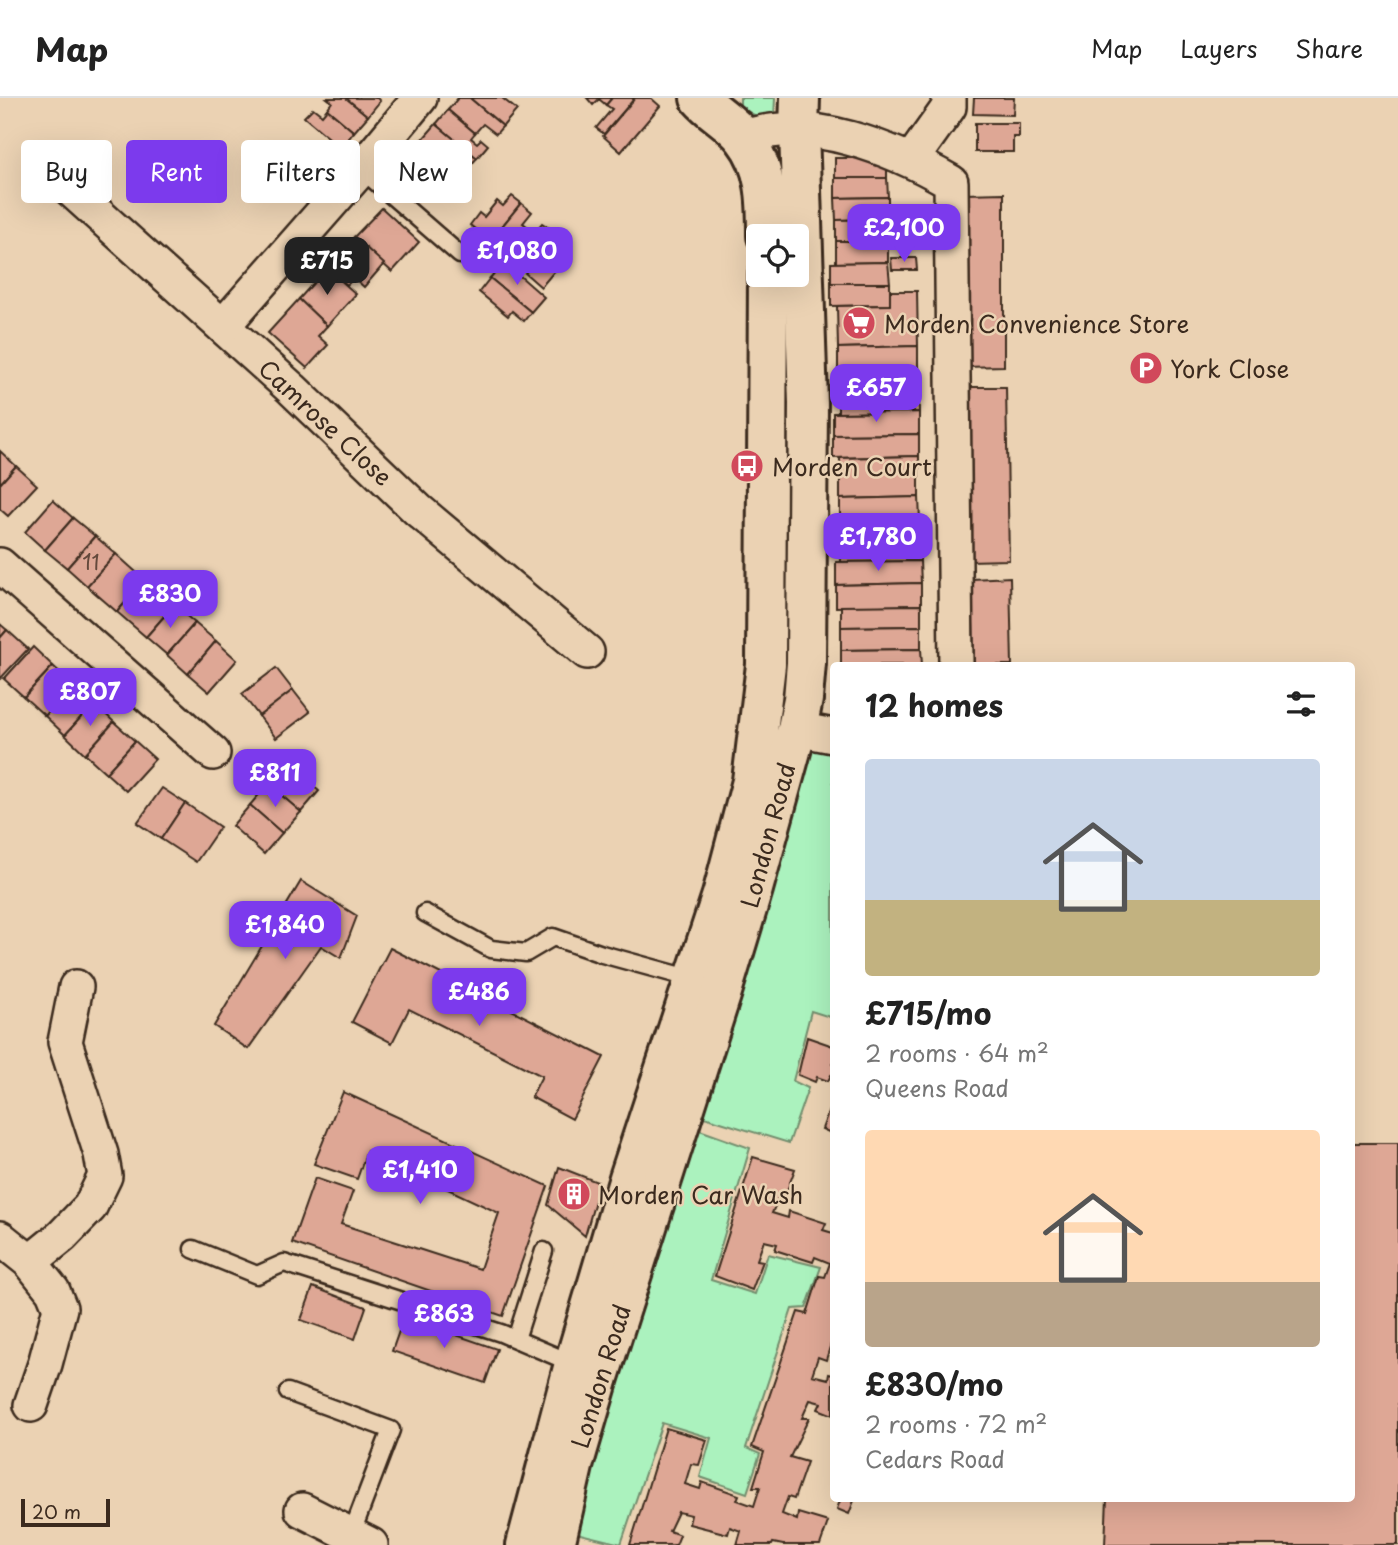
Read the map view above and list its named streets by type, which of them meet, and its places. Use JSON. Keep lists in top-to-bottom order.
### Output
{
  "streets": {
    "highway": ["London Road"],
    "street": ["Camrose Close"]
  },
  "places": {
    "supermarket": ["Morden Convenience Store"],
    "parking": ["York Close"],
    "bus stop": ["Morden Court"],
    "building": ["Morden Car Wash"]
  },
  "house_numbers": ["11"],
  "scale_bar": "20 m",
  "page": {
    "header": "Map",
    "nav": ["Map", "Layers", "Share"],
    "chip": [
      "Buy",
      "Rent",
      "Filters",
      "New"
    ],
    "price": [
      "£2,100",
      "£1,080",
      "£715",
      "£657",
      "£1,780",
      "£830",
      "£807",
      "£811",
      "£1,840",
      "£486",
      "£1,410",
      "£863"
    ],
    "heading": "12 homes",
    "list": [
      {
        "name": "£715/mo",
        "note": "2 rooms · 64 m² · Queens Road"
      },
      {
        "name": "£830/mo",
        "note": "2 rooms · 72 m² · Cedars Road"
      }
    ],
    "scale": "20 m"
  }
}
